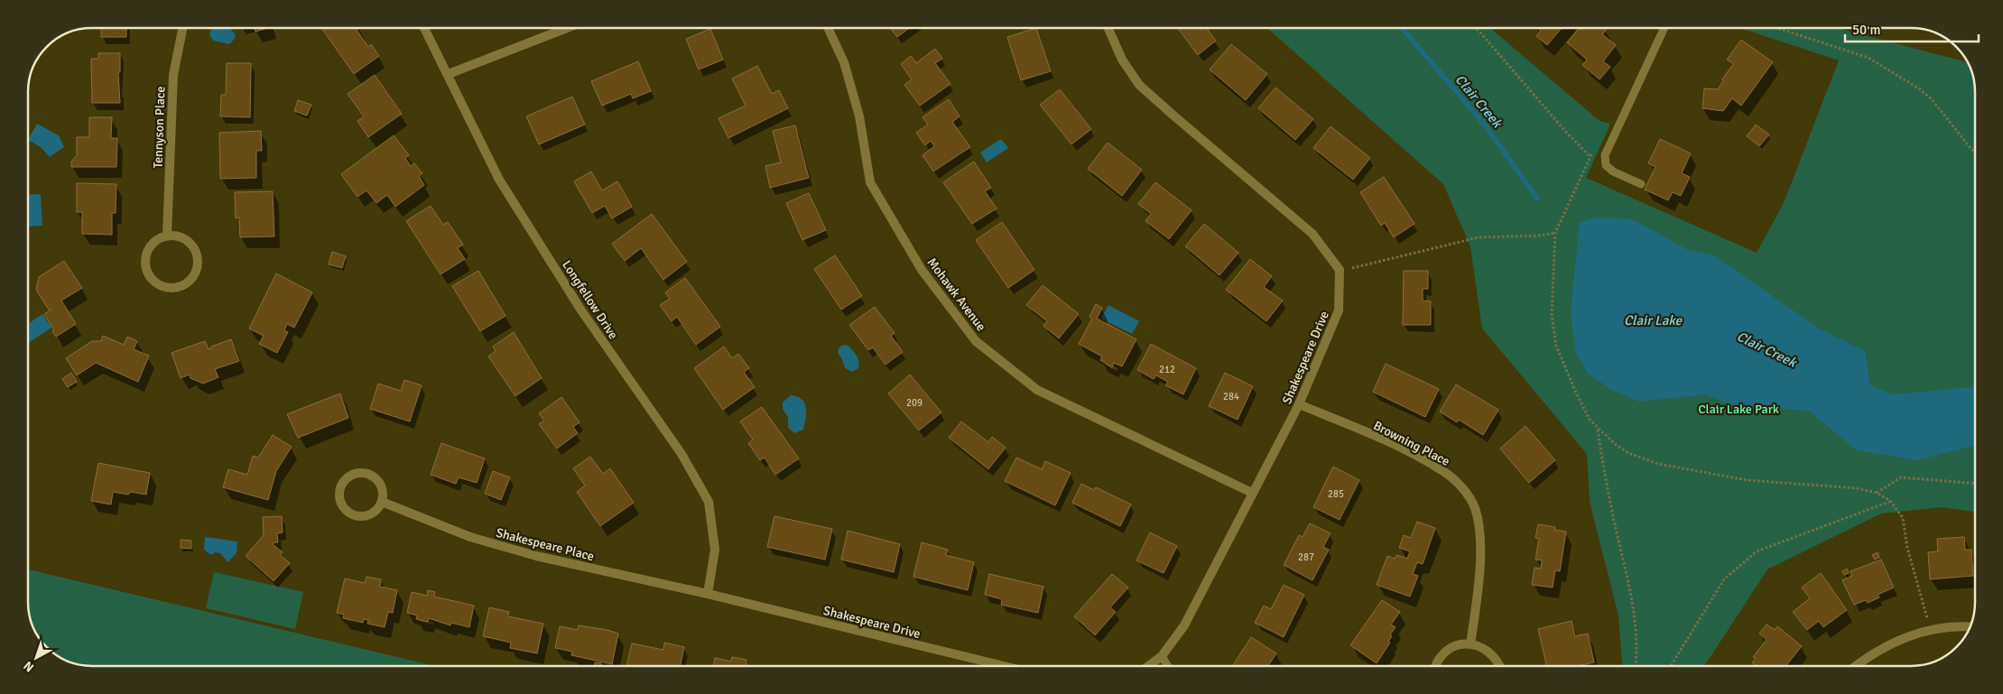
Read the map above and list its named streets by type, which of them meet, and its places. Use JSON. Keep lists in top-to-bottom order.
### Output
{
  "streets": {
    "street": [
      "Tennyson Place",
      "Mohawk Avenue",
      "Longfellow Drive",
      "Shakespeare Drive",
      "Browning Place",
      "Shakespeare Place"
    ]
  },
  "crossings": [
    ["Mohawk Avenue", "Shakespeare Drive"],
    ["Longfellow Drive", "Shakespeare Drive"],
    ["Longfellow Drive", "Shakespeare Place"],
    ["Shakespeare Drive", "Browning Place"],
    ["Shakespeare Drive", "Shakespeare Place"]
  ],
  "water": ["Clair Creek", "Clair Lake"],
  "parks": ["Clair Lake Park"],
  "house_numbers": [
    "212",
    "284",
    "209",
    "285",
    "287"
  ],
  "scale_bar": "50 m",
  "north": "bottom left"
}
